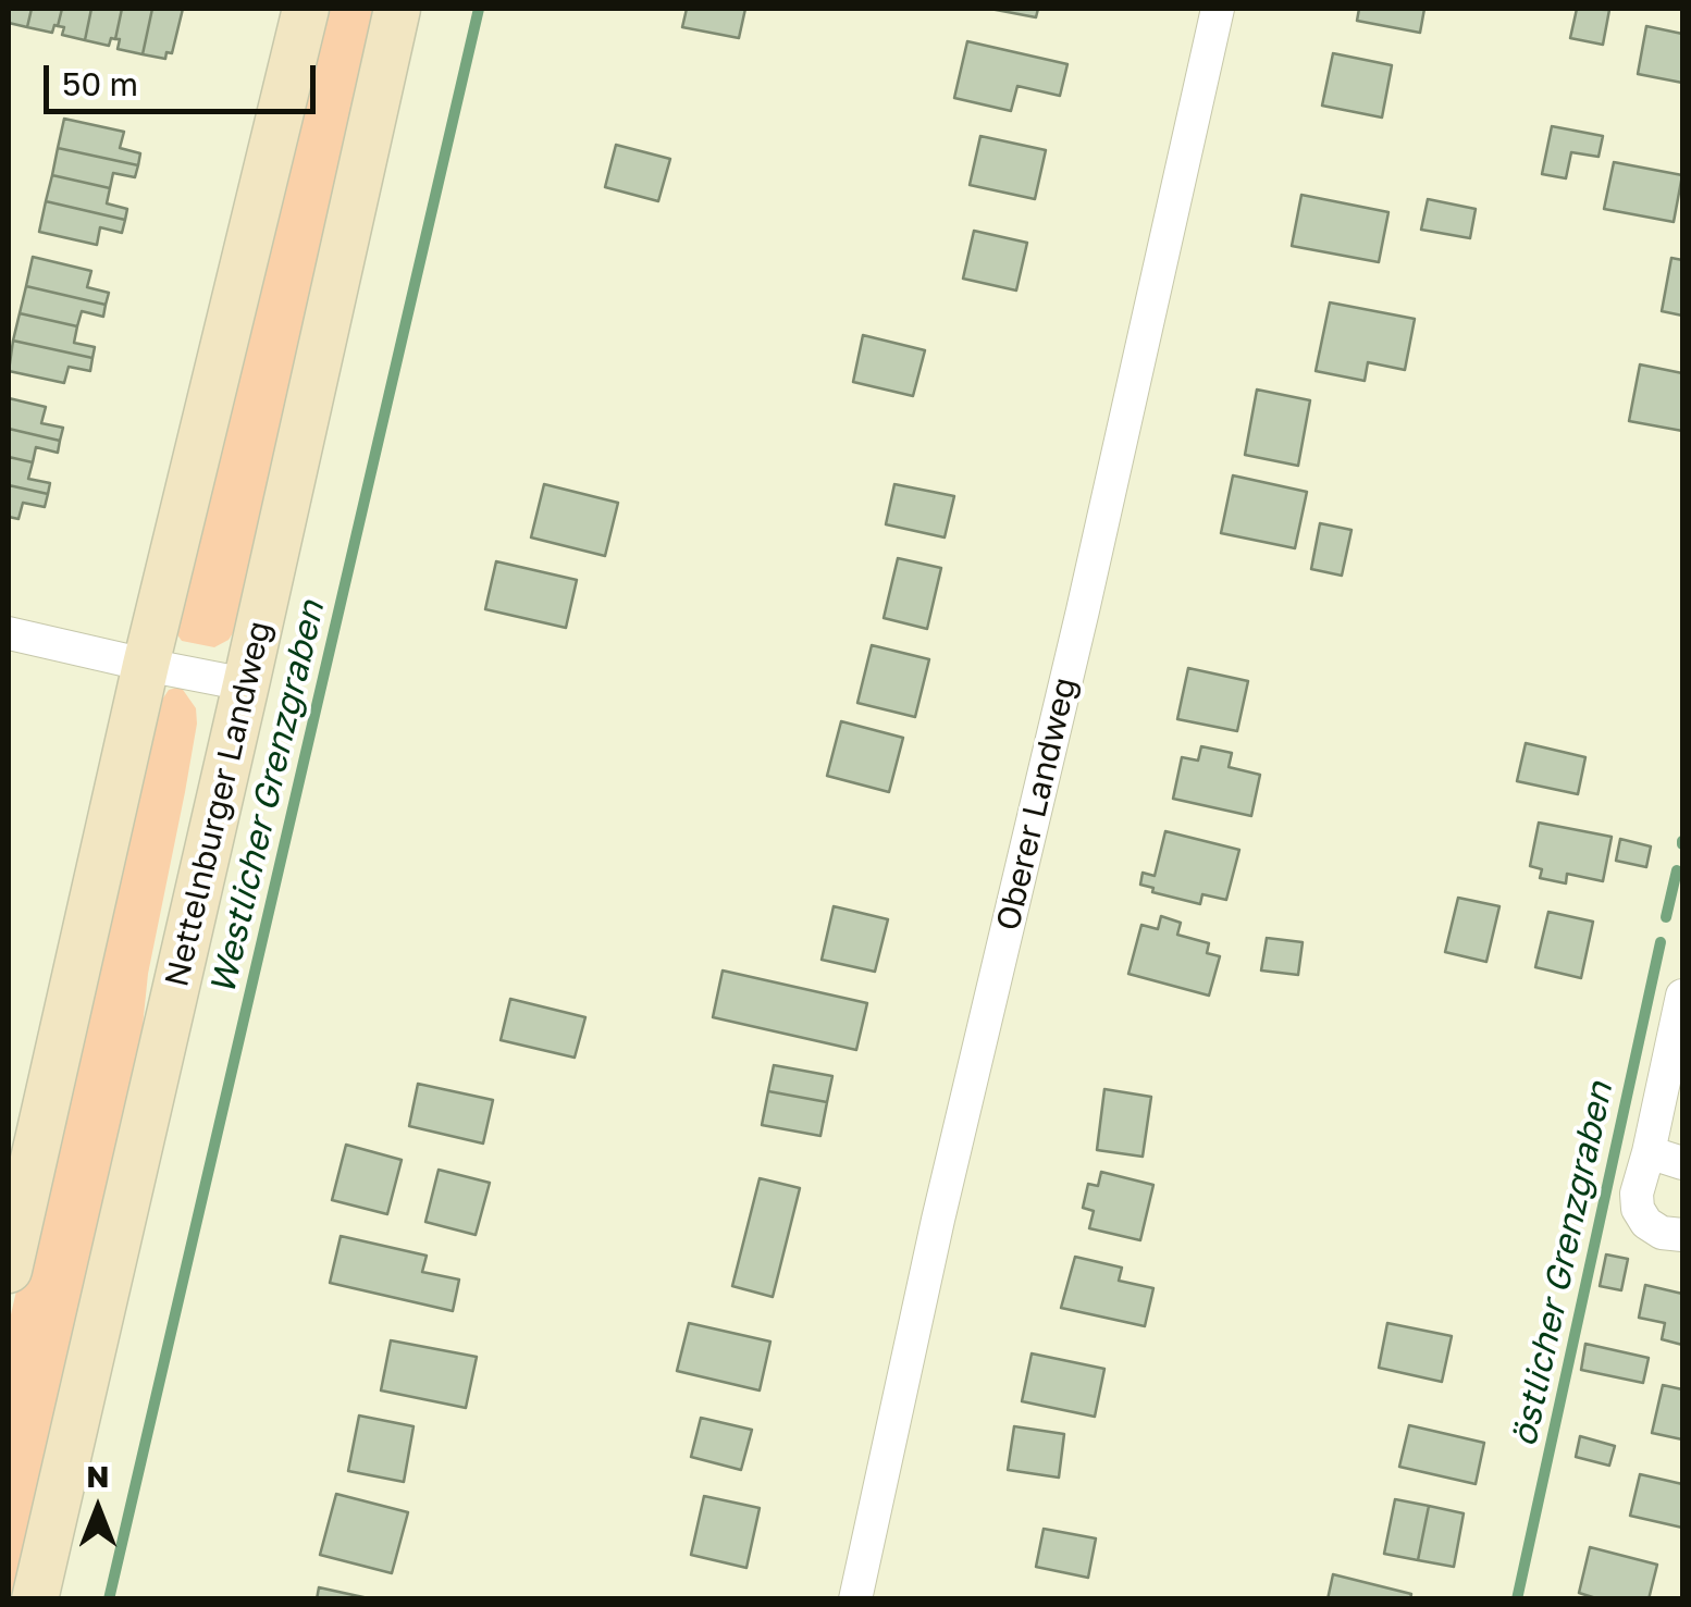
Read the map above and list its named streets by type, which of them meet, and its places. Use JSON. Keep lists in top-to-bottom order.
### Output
{
  "streets": {
    "main road": ["Nettelnburger Landweg"],
    "street": ["Oberer Landweg"]
  },
  "water": ["Westlicher Grenzgraben", "östlicher Grenzgraben"],
  "scale_bar": "50 m",
  "north": "top"
}
